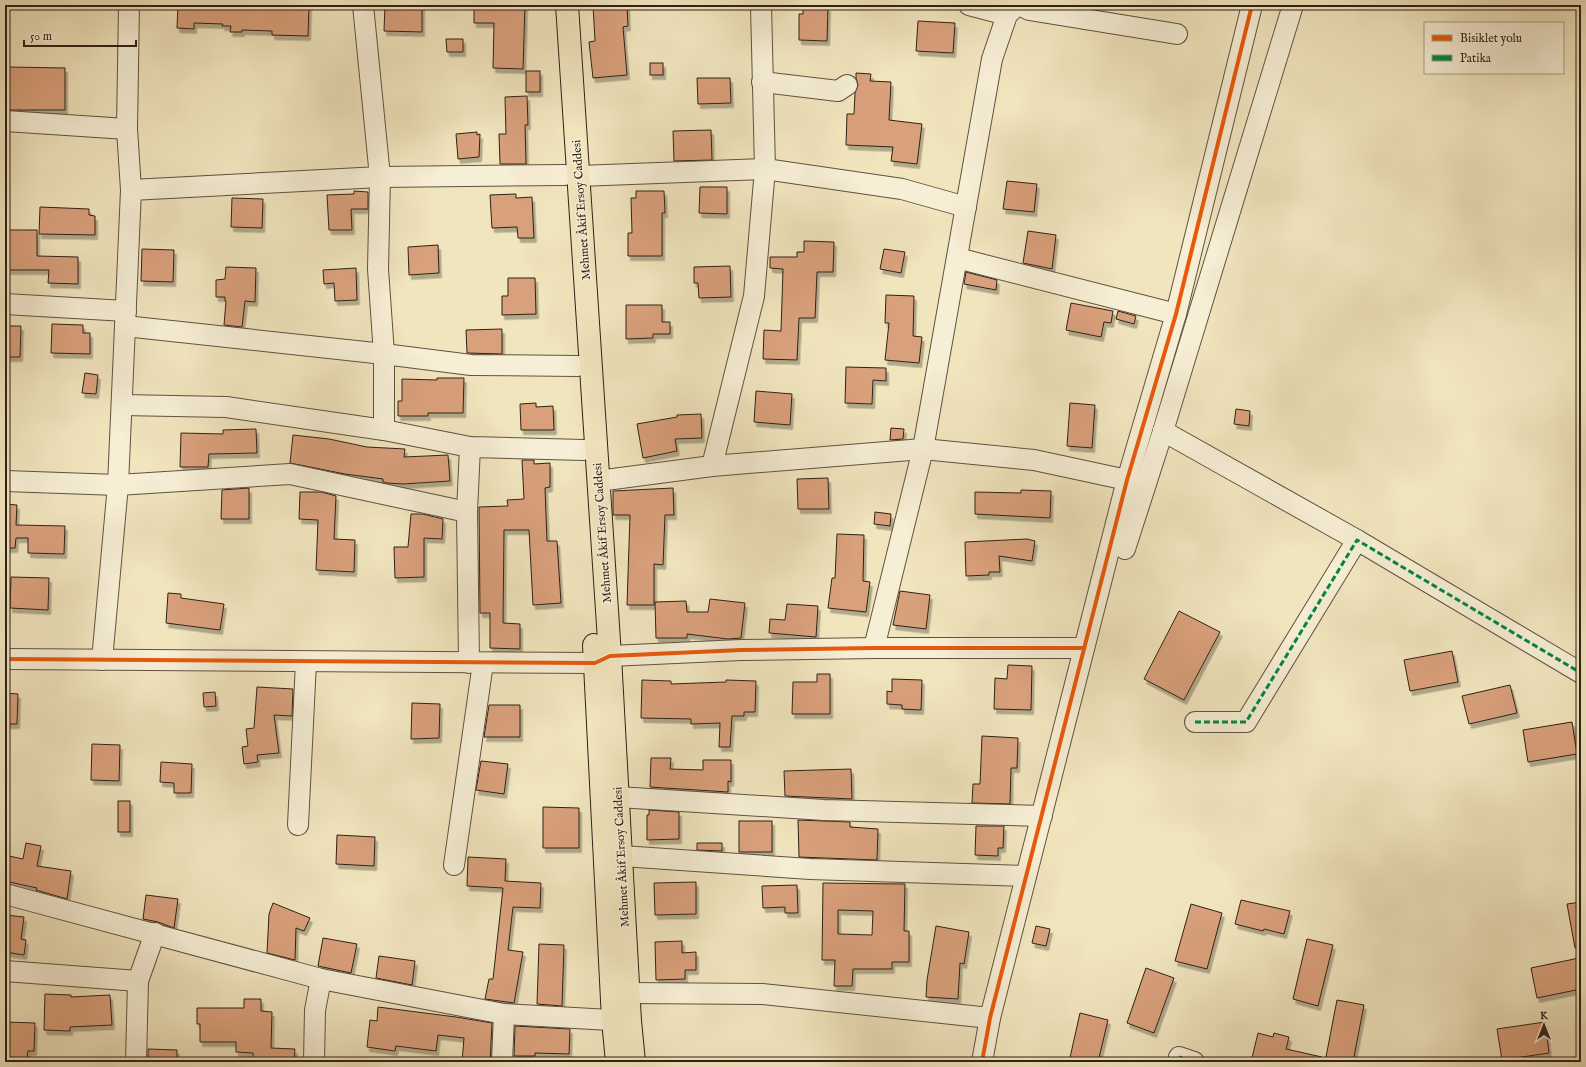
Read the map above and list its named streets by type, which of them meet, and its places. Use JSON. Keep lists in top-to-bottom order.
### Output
{
  "streets": {
    "main road": ["Mehmet Âkif Ersoy Caddesi"]
  },
  "legend": ["Bisiklet yolu", "Patika"],
  "scale_bar": "50 m",
  "north": "top"
}
